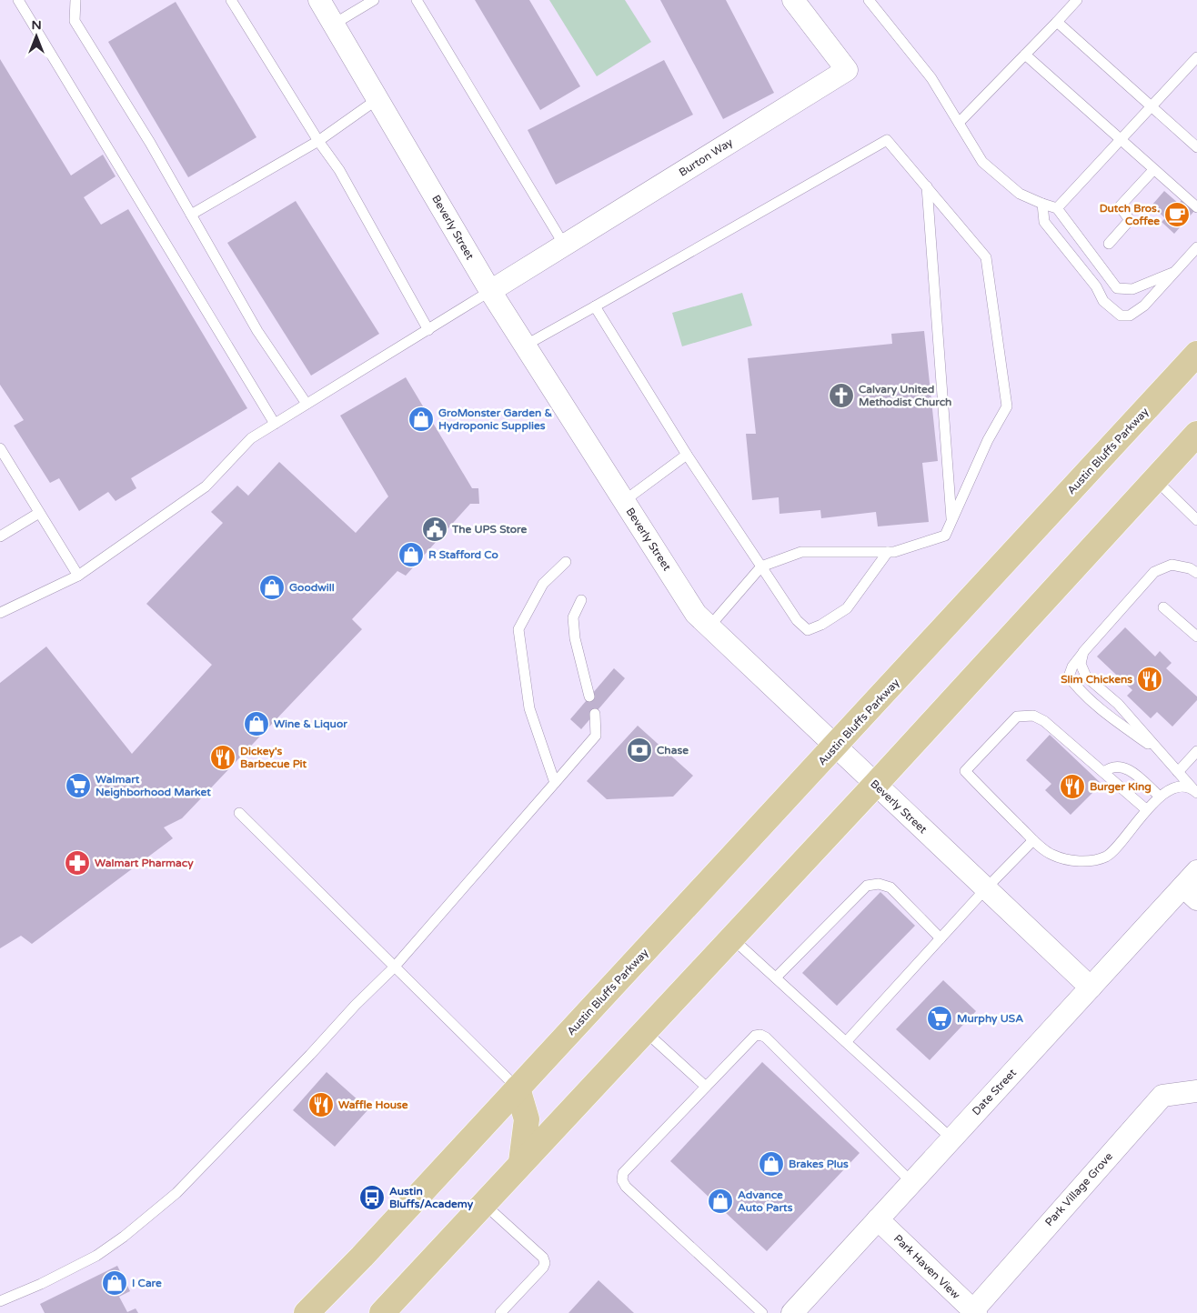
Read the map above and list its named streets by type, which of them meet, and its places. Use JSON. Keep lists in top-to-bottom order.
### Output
{
  "streets": {
    "main road": ["Austin Bluffs Parkway"],
    "street": [
      "Burton Way",
      "Beverly Street",
      "Date Street",
      "Park Village Grove",
      "Park Haven View"
    ]
  },
  "crossings": [
    ["Burton Way", "Beverly Street"],
    ["Beverly Street", "Austin Bluffs Parkway"],
    ["Beverly Street", "Date Street"],
    ["Date Street", "Park Haven View"],
    ["Park Village Grove", "Park Haven View"]
  ],
  "places": {
    "cafe": ["Dutch Bros. Coffee"],
    "church": ["Calvary United Methodist Church"],
    "shop": [
      "GroMonster Garden & Hydroponic Supplies",
      "R Stafford Co",
      "Goodwill",
      "Wine & Liquor",
      "Brakes Plus",
      "Advance Auto Parts",
      "I Care"
    ],
    "public building": ["The UPS Store"],
    "restaurant": [
      "Slim Chickens",
      "Dickey's Barbecue Pit",
      "Burger King",
      "Waffle House"
    ],
    "bank": ["Chase"],
    "supermarket": ["Walmart Neighborhood Market", "Murphy USA"],
    "pharmacy": ["Walmart Pharmacy"],
    "bus stop": ["Austin Bluffs/Academy"]
  },
  "north": "top"
}
